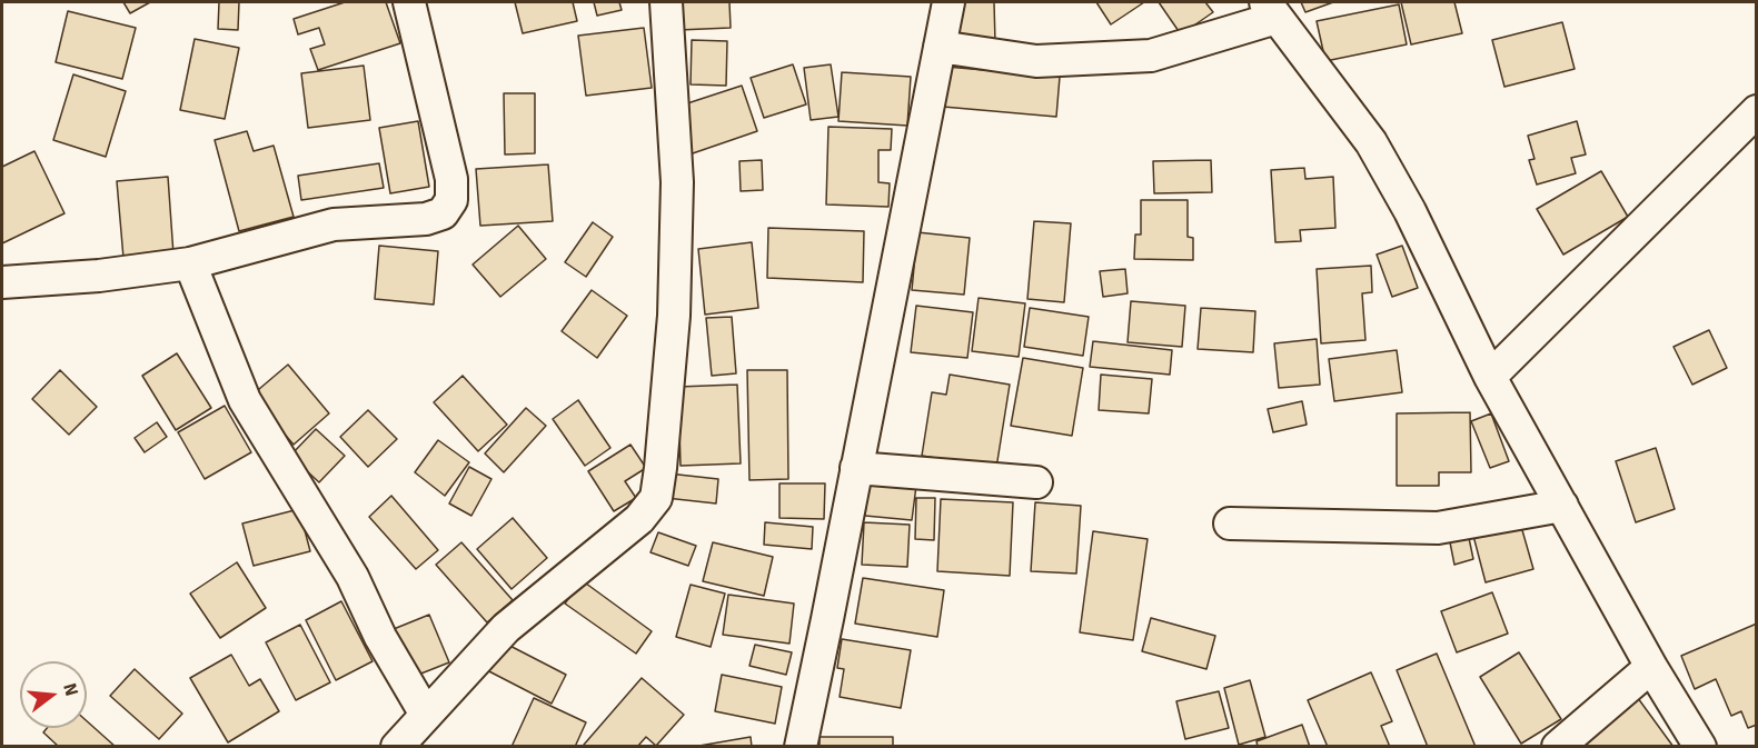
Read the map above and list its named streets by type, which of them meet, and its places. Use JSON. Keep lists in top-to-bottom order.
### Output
{
  "north": "right"
}
